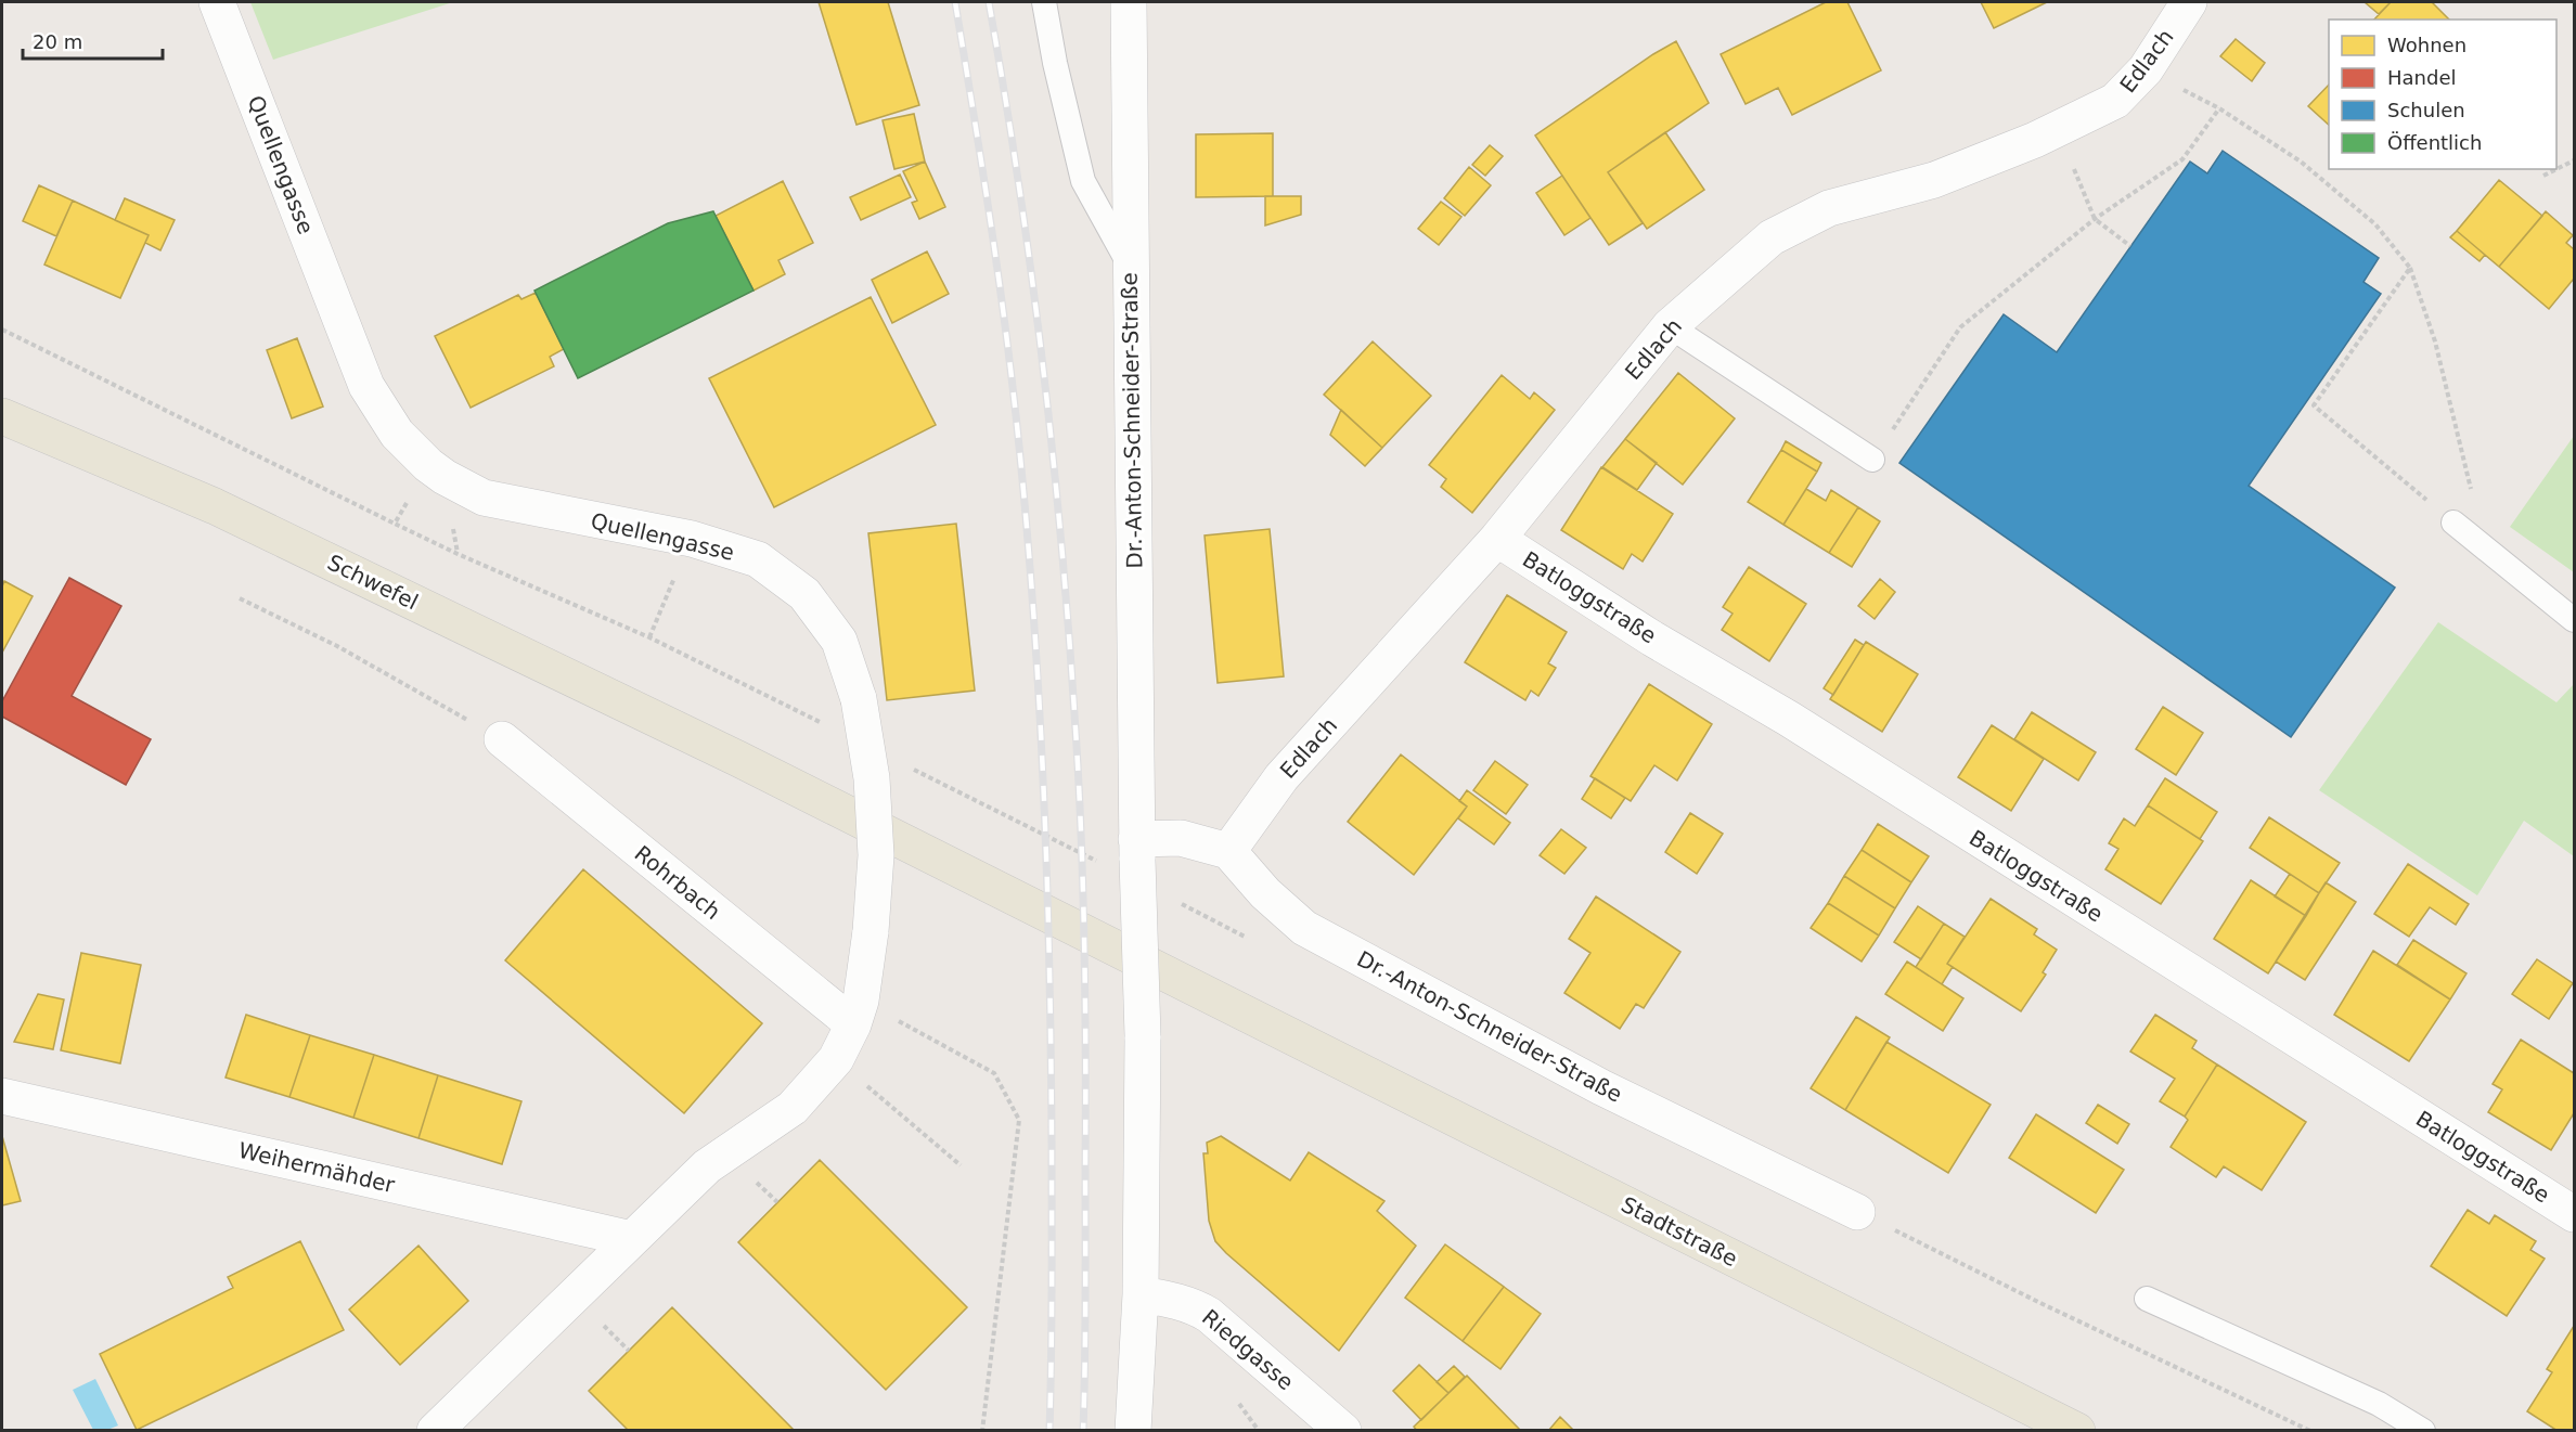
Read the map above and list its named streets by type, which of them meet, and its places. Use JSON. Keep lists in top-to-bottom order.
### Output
{
  "streets": {
    "main road": ["Schwefel", "Stadtstraße"],
    "street": [
      "Edlach",
      "Quellengasse",
      "Dr.-Anton-Schneider-Straße",
      "Batloggstraße",
      "Rohrbach",
      "Weihermähder",
      "Riedgasse"
    ]
  },
  "crossings": [
    ["Edlach", "Dr.-Anton-Schneider-Straße"],
    ["Edlach", "Batloggstraße"],
    ["Quellengasse", "Rohrbach"],
    ["Quellengasse", "Weihermähder"],
    ["Dr.-Anton-Schneider-Straße", "Riedgasse"],
    ["Schwefel", "Stadtstraße"]
  ],
  "legend": [
    "Wohnen",
    "Handel",
    "Schulen",
    "Öffentlich"
  ],
  "scale_bar": "20 m"
}
